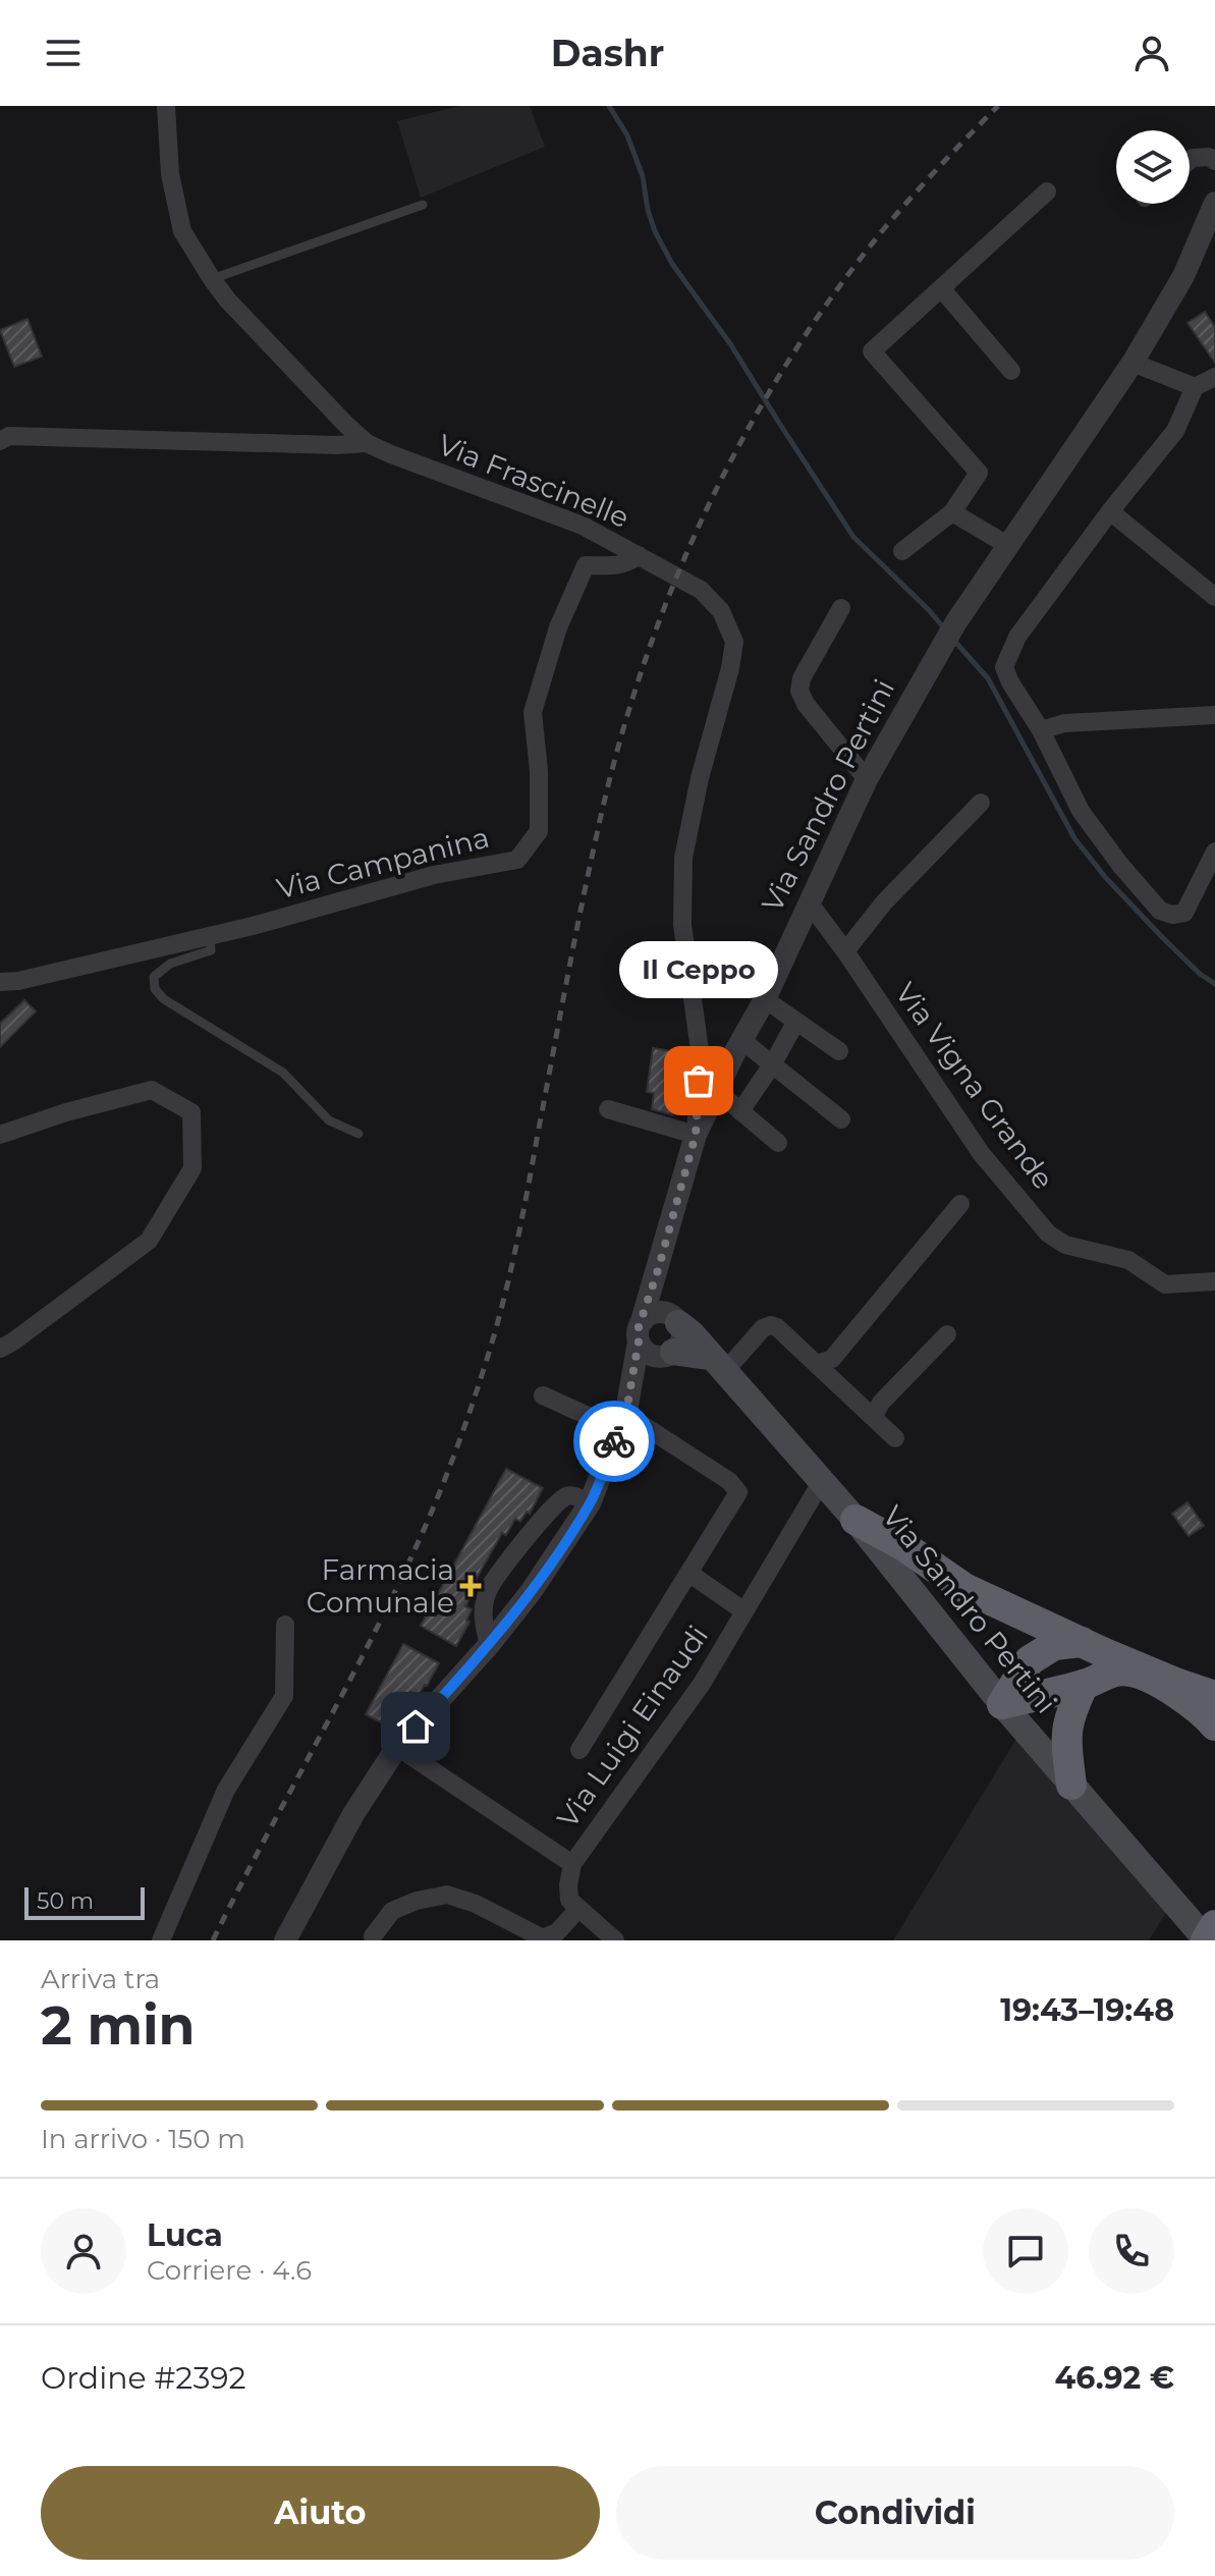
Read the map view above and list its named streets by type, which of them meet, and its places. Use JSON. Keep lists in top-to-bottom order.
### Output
{
  "streets": {
    "main road": ["Via Sandro Pertini"],
    "street": [
      "Via Frascinelle",
      "Via Campanina",
      "Via Vigna Grande",
      "Via Luigi Einaudi"
    ]
  },
  "crossings": [
    ["Via Frascinelle", "Via Sandro Pertini"],
    ["Via Frascinelle", "Via Campanina"],
    ["Via Sandro Pertini", "Via Vigna Grande"],
    ["Via Sandro Pertini", "Via Luigi Einaudi"]
  ],
  "places": {
    "other": ["Il Ceppo"],
    "health": ["Farmacia Comunale"]
  },
  "scale_bar": "50 m",
  "page": {
    "header": "Dashr",
    "bubble": "Il Ceppo",
    "scale": "50 m",
    "heading": ["2 min", "Arriva tra", "19:43–19:48"],
    "panel": [
      "Luca",
      "Corriere · 4.6",
      "Ordine #2392",
      "46.92 €"
    ],
    "bar": "In arrivo · 150 m",
    "buttons": ["Aiuto", "Condividi"]
  }
}
